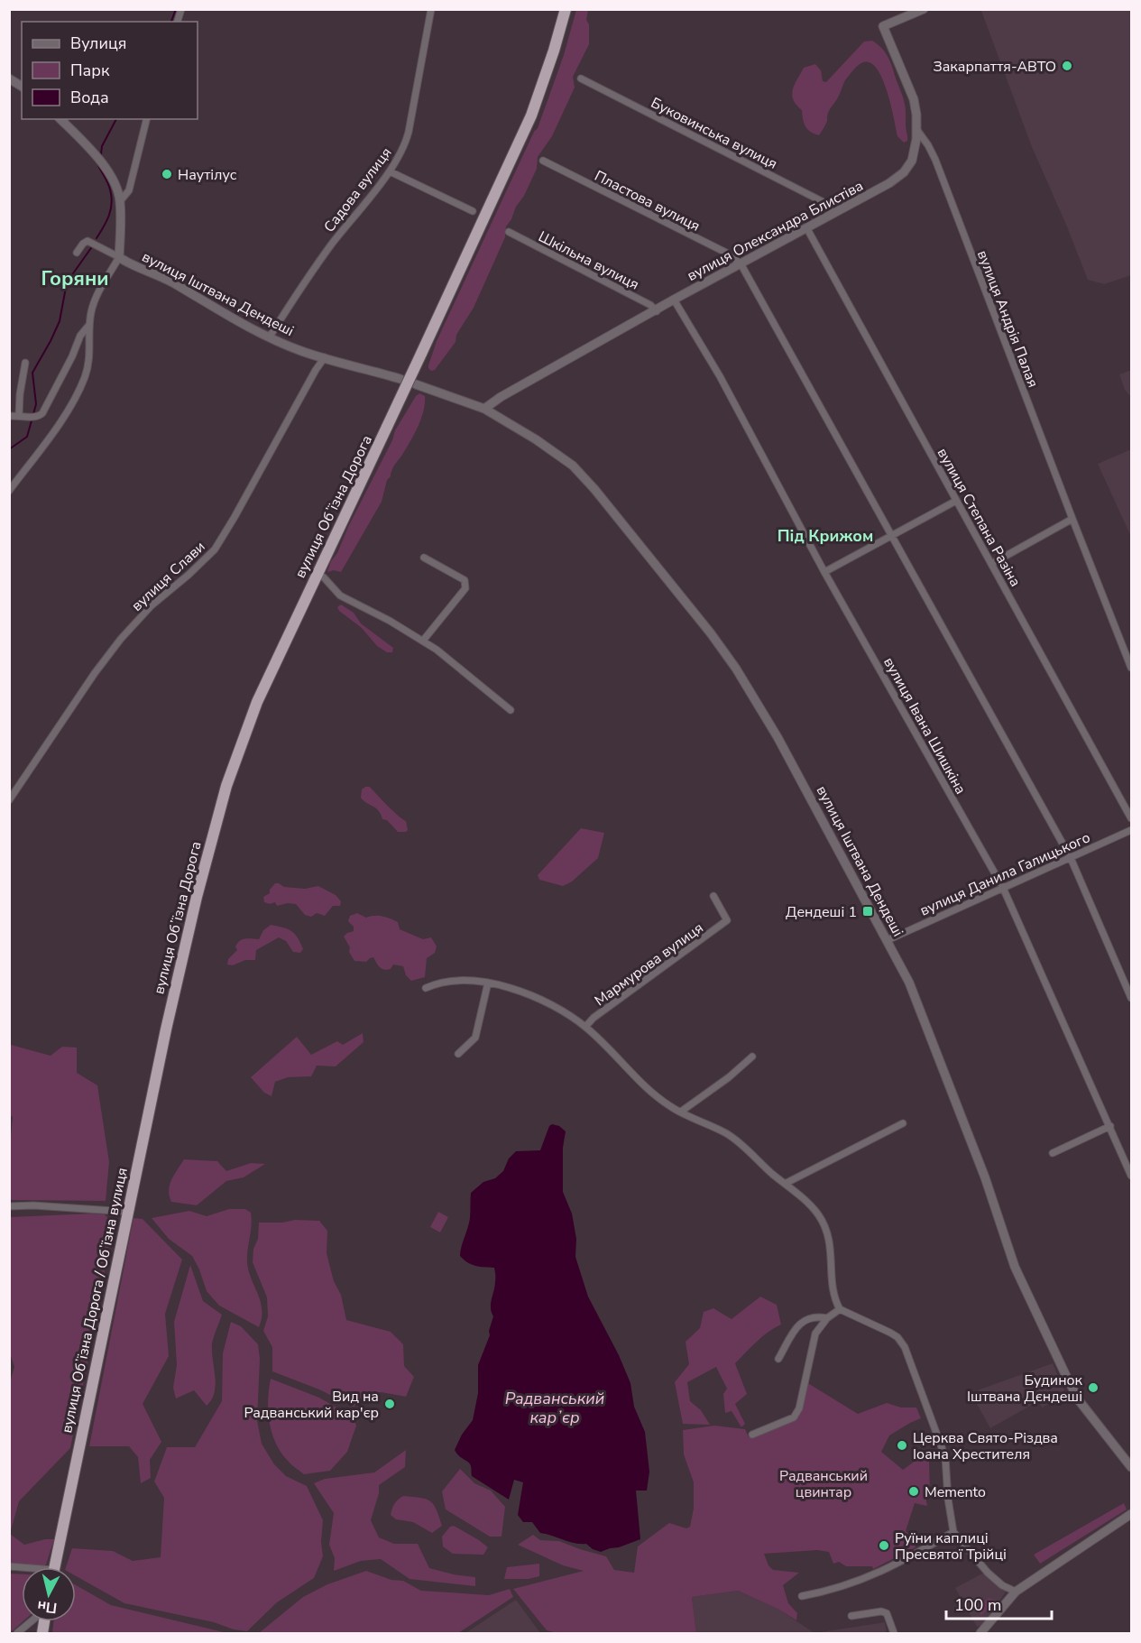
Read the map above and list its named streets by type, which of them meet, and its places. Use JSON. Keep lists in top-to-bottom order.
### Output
{
  "streets": {
    "highway": ["вулиця Обʼїзна Дорога", "вулиця Обʼїзна Дорога / Обʼїзна вулиця"],
    "street": [
      "Буковинська вулиця",
      "Садова вулиця",
      "Пластова вулиця",
      "вулиця Олександра Блистіва",
      "Шкільна вулиця",
      "вулиця Іштвана Дендеші",
      "вулиця Андрія Палая",
      "вулиця Степана Разіна",
      "вулиця Слави",
      "вулиця Івана Шишкіна",
      "вулиця Данила Галицького",
      "Мармурова вулиця"
    ]
  },
  "crossings": [
    ["Буковинська вулиця", "вулиця Олександра Блистіва"],
    ["Садова вулиця", "вулиця Іштвана Дендеші"],
    ["Пластова вулиця", "вулиця Олександра Блистіва"],
    ["вулиця Олександра Блистіва", "Шкільна вулиця"],
    ["вулиця Олександра Блистіва", "вулиця Іштвана Дендеші"],
    ["вулиця Олександра Блистіва", "вулиця Андрія Палая"],
    ["вулиця Олександра Блистіва", "вулиця Степана Разіна"],
    ["вулиця Олександра Блистіва", "вулиця Івана Шишкіна"],
    ["вулиця Іштвана Дендеші", "вулиця Слави"],
    ["вулиця Іштвана Дендеші", "вулиця Данила Галицького"],
    ["вулиця Обʼїзна Дорога", "вулиця Обʼїзна Дорога / Обʼїзна вулиця"],
    ["вулиця Івана Шишкіна", "вулиця Данила Галицького"]
  ],
  "districts": ["Горяни", "Під Крижом"],
  "water": ["Радванський карʼєр"],
  "parks": ["Радванський цвинтар"],
  "places": {
    "other": [
      "Закарпаття-АВТО",
      "Наутілус",
      "Будинок Іштвана Дєндеші",
      "Вид на Радванський кар'єр",
      "Церква Свято-Різдва Іоана Хрестителя",
      "Memento",
      "Руїни каплиці Пресвятої Трійці"
    ],
    "transit": ["Дендеші 1"]
  },
  "legend": ["Вулиця", "Парк", "Вода"],
  "scale_bar": "100 m",
  "north": "bottom"
}
